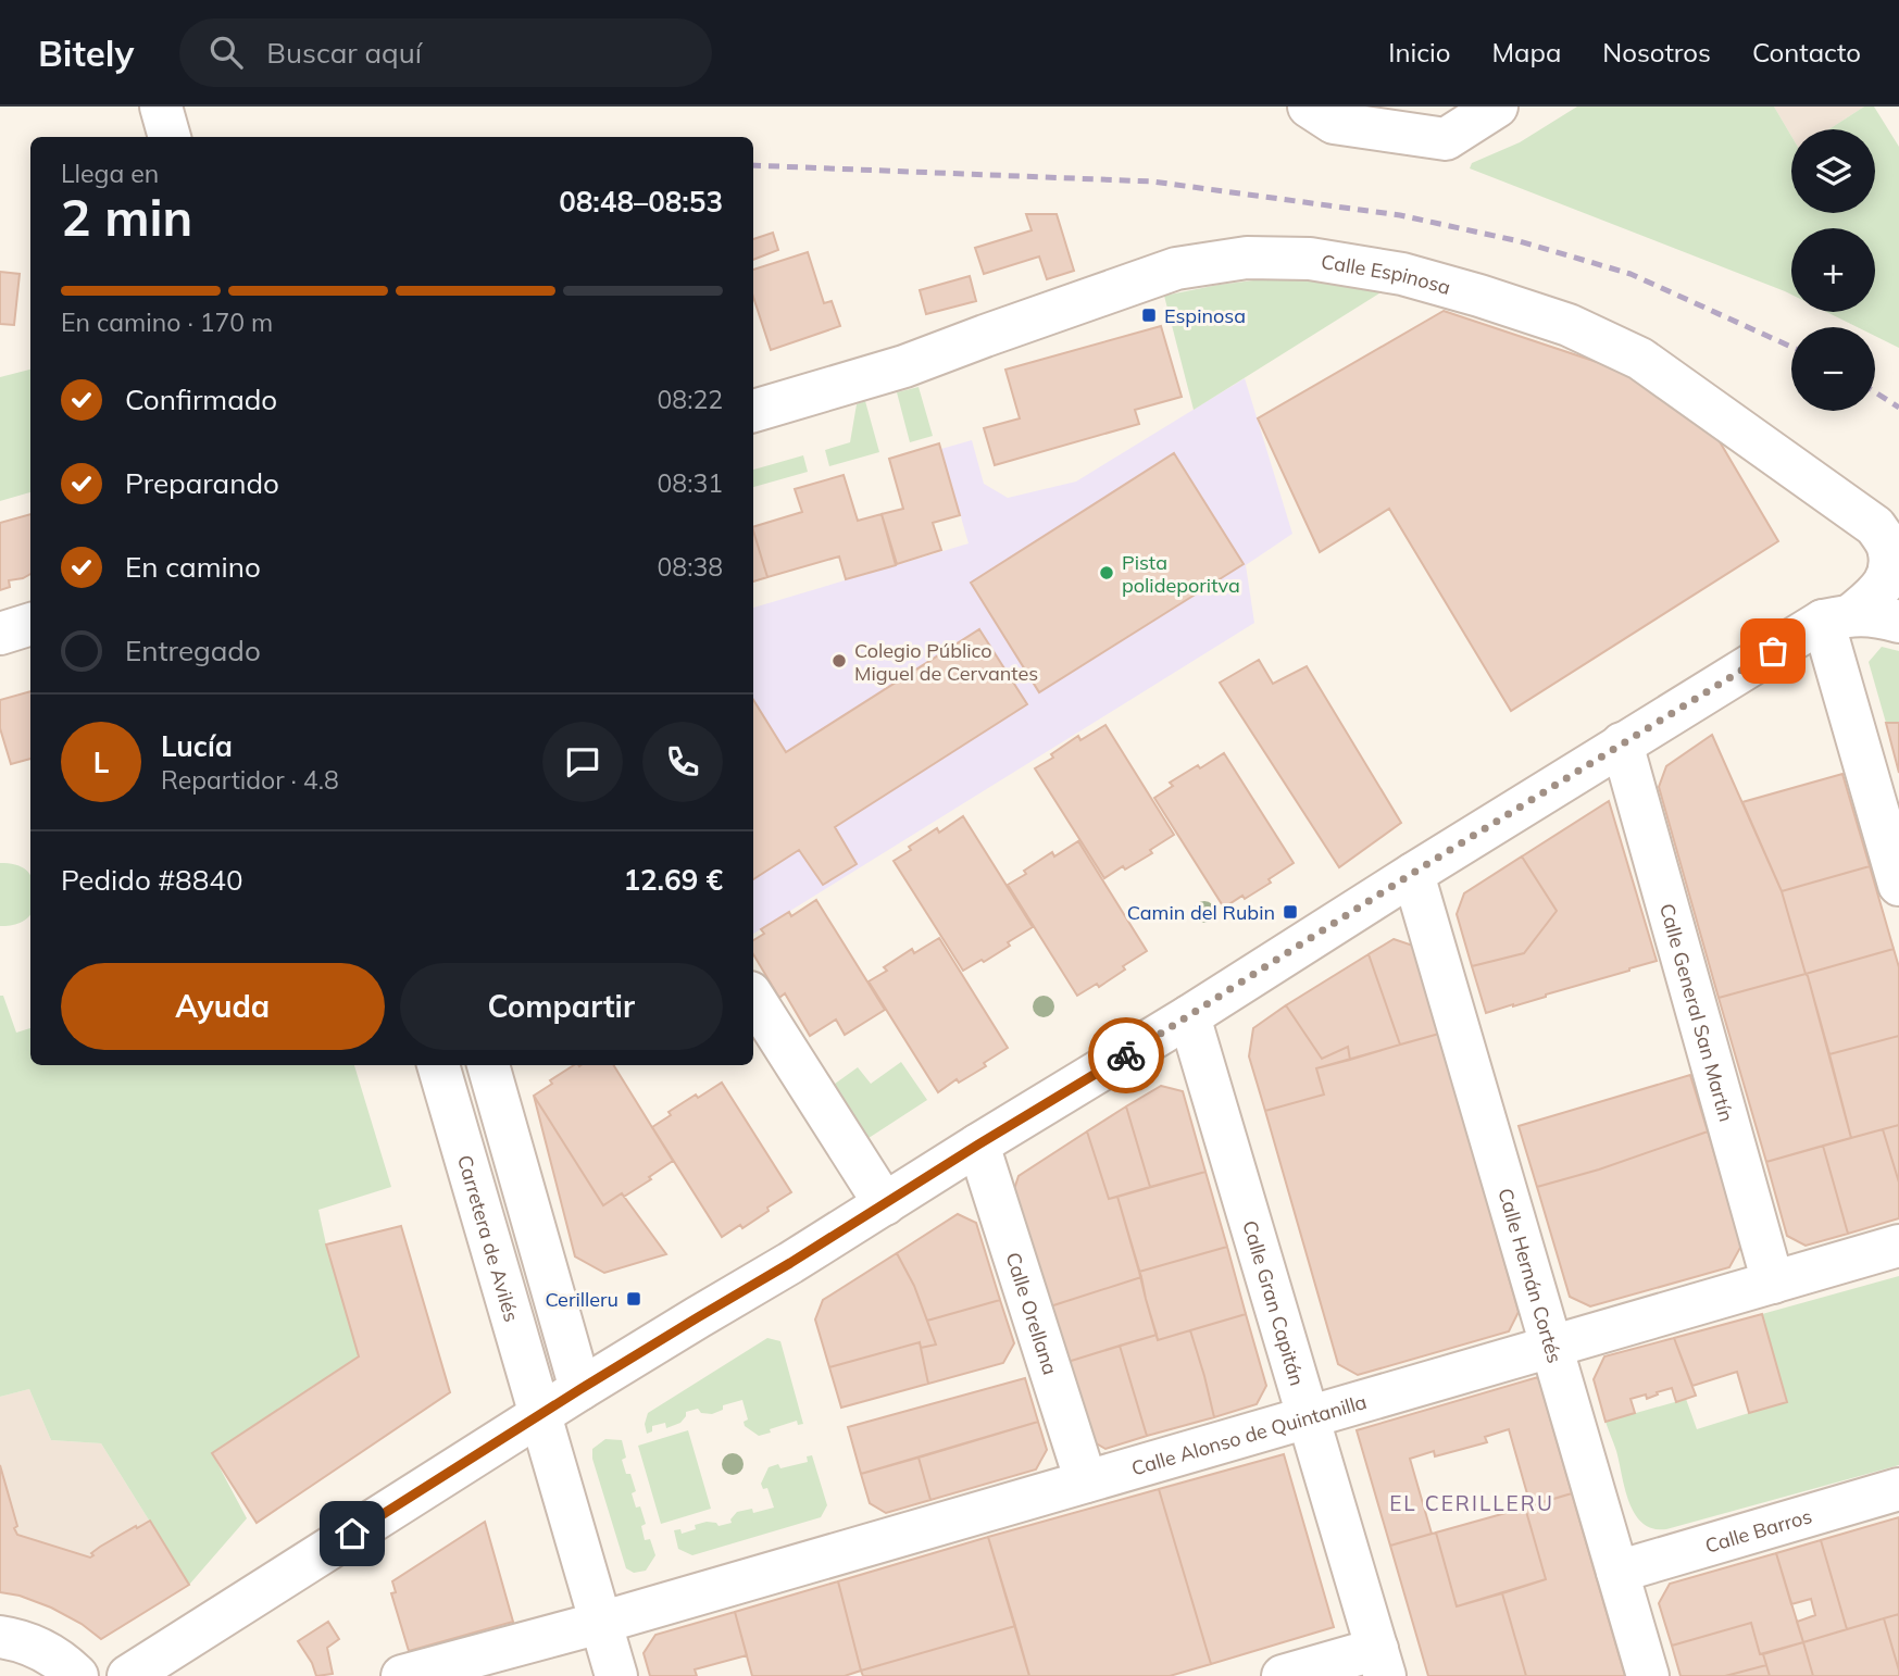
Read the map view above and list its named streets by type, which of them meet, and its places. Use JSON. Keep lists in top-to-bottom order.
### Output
{
  "streets": {
    "street": [
      "Calle Espinosa",
      "Calle General San Martín",
      "Carretera de Avilés",
      "Calle Hernán Cortés",
      "Calle Gran Capitán",
      "Calle Orellana",
      "Calle Alonso de Quintanilla",
      "Calle Barros"
    ]
  },
  "crossings": [
    ["Calle General San Martín", "Calle Alonso de Quintanilla"],
    ["Carretera de Avilés", "Calle Alonso de Quintanilla"],
    ["Calle Hernán Cortés", "Calle Alonso de Quintanilla"],
    ["Calle Hernán Cortés", "Calle Barros"],
    ["Calle Gran Capitán", "Calle Alonso de Quintanilla"],
    ["Calle Orellana", "Calle Alonso de Quintanilla"]
  ],
  "districts": ["EL CERILLERU"],
  "places": {
    "transit": ["Espinosa", "Camin del Rubin", "Cerilleru"],
    "other": ["Pista polideporitva", "Colegio Público Miguel de Cervantes"]
  },
  "page": {
    "header": "Bitely",
    "search": "Buscar aquí",
    "nav": [
      "Inicio",
      "Mapa",
      "Nosotros",
      "Contacto"
    ],
    "map_buttons": ["+", "−"],
    "heading": ["2 min", "Llega en", "08:48–08:53"],
    "panel": [
      "Lucía",
      "Repartidor · 4.8",
      "Pedido #8840",
      "12.69 €"
    ],
    "bar": "En camino · 170 m",
    "list": [
      ["Confirmado", "08:22"],
      ["Preparando", "08:31"],
      ["En camino", "08:38"],
      "Entregado"
    ],
    "round": "L",
    "buttons": ["Ayuda", "Compartir"]
  }
}
